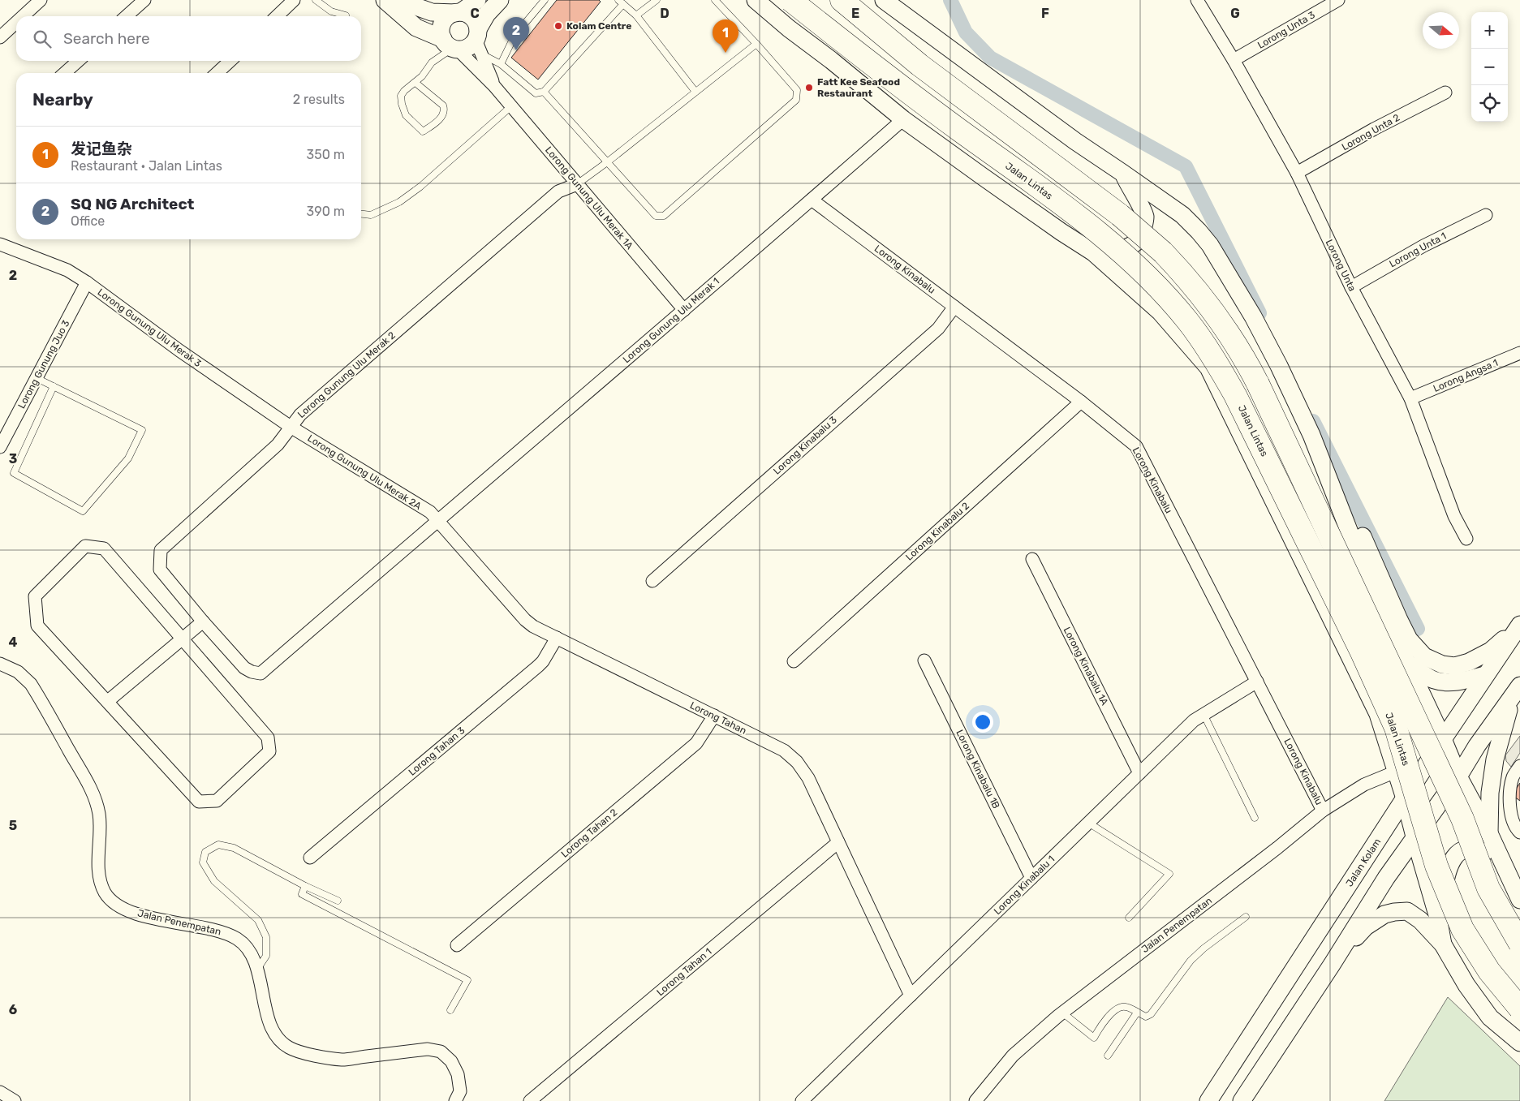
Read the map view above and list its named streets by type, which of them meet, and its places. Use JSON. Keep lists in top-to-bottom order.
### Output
{
  "streets": {
    "highway": ["Jalan Lintas"],
    "main road": ["Jalan Kolam"],
    "street": [
      "Lorong Unta 3",
      "Lorong Unta 2",
      "Lorong Gunung Ulu Merak 1A",
      "Lorong Unta 1",
      "Lorong Unta",
      "Lorong Kinabalu",
      "Lorong Gunung Ulu Merak 1",
      "Lorong Gunung Ulu Merak 3",
      "Lorong Gunung Juo 3",
      "Lorong Gunung Ulu Merak 2",
      "Lorong Angsa 1",
      "Lorong Kinabalu 3",
      "Lorong Gunung Ulu Merak 2A",
      "Lorong Kinabalu 2",
      "Lorong Kinabalu 1A",
      "Lorong Tahan",
      "Lorong Tahan 3",
      "Lorong Kinabalu 1B",
      "Lorong Tahan 2",
      "Lorong Kinabalu 1",
      "Jalan Penempatan",
      "Lorong Tahan 1"
    ]
  },
  "crossings": [
    ["Lorong Unta 3", "Lorong Unta"],
    ["Lorong Unta 2", "Lorong Unta"],
    ["Jalan Lintas", "Lorong Gunung Ulu Merak 1"],
    ["Jalan Lintas", "Jalan Kolam"],
    ["Jalan Lintas", "Jalan Penempatan"],
    ["Lorong Gunung Ulu Merak 1A", "Lorong Gunung Ulu Merak 1"],
    ["Lorong Gunung Ulu Merak 1A", "Lorong Gunung Ulu Merak 2"],
    ["Lorong Unta 1", "Lorong Unta"],
    ["Lorong Unta", "Lorong Angsa 1"],
    ["Lorong Kinabalu", "Lorong Gunung Ulu Merak 1"],
    ["Lorong Kinabalu", "Lorong Kinabalu 3"],
    ["Lorong Kinabalu", "Lorong Kinabalu 2"],
    ["Lorong Kinabalu", "Lorong Kinabalu 1"],
    ["Lorong Kinabalu", "Jalan Penempatan"],
    ["Lorong Gunung Ulu Merak 1", "Lorong Gunung Ulu Merak 2"],
    ["Lorong Gunung Ulu Merak 1", "Lorong Gunung Ulu Merak 2A"],
    ["Lorong Gunung Ulu Merak 1", "Lorong Tahan"],
    ["Lorong Gunung Ulu Merak 3", "Lorong Gunung Juo 3"],
    ["Lorong Gunung Ulu Merak 3", "Lorong Gunung Ulu Merak 2"],
    ["Lorong Gunung Ulu Merak 3", "Lorong Gunung Ulu Merak 2A"],
    ["Lorong Gunung Ulu Merak 2", "Lorong Gunung Ulu Merak 2A"],
    ["Lorong Gunung Ulu Merak 2A", "Lorong Tahan"],
    ["Lorong Kinabalu 1A", "Lorong Kinabalu 1"],
    ["Lorong Tahan", "Lorong Tahan 3"],
    ["Lorong Tahan", "Lorong Tahan 2"],
    ["Lorong Tahan", "Lorong Kinabalu 1"],
    ["Lorong Tahan", "Lorong Tahan 1"],
    ["Lorong Kinabalu 1B", "Lorong Kinabalu 1"]
  ],
  "places": ["Kolam Centre", "Fatt Kee Seafood Restaurant"],
  "north": "right",
  "page": {
    "map_buttons": ["+", "−"],
    "search": "Search here",
    "pins": ["2", "1"],
    "heading": ["Nearby", "2 results"],
    "list": [
      {
        "mark": "1",
        "name": "发记鱼杂",
        "note": "Restaurant · Jalan Lintas",
        "value": "350 m"
      },
      {
        "mark": "2",
        "name": "SQ NG Architect",
        "note": "Office",
        "value": "390 m"
      }
    ]
  },
  "grid": {
    "columns": [
      "C",
      "D",
      "E",
      "F",
      "G"
    ],
    "rows": [
      "2",
      "3",
      "4",
      "5",
      "6"
    ]
  }
}
